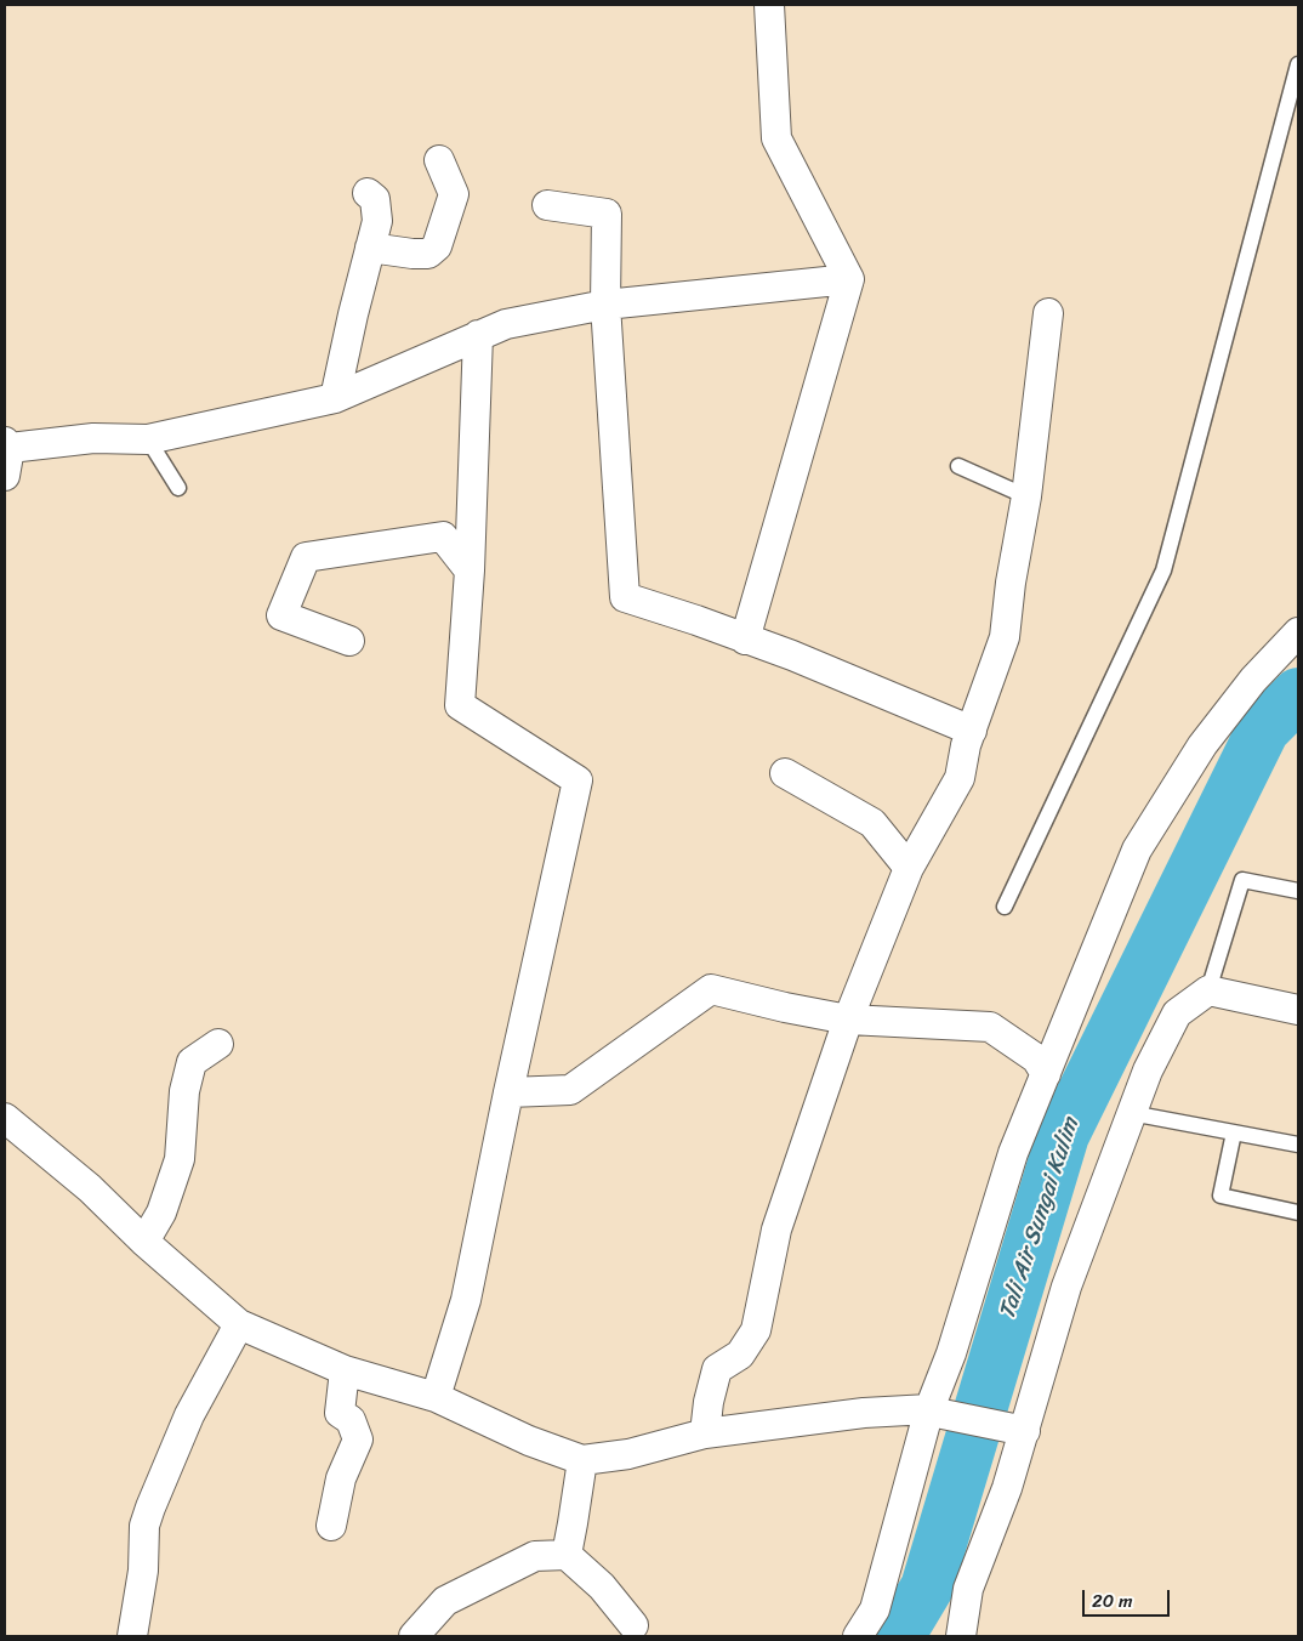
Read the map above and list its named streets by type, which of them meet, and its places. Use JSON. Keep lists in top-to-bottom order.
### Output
{
  "water": ["Tali Air Sungai Kulim"],
  "scale_bar": "20 m"
}
